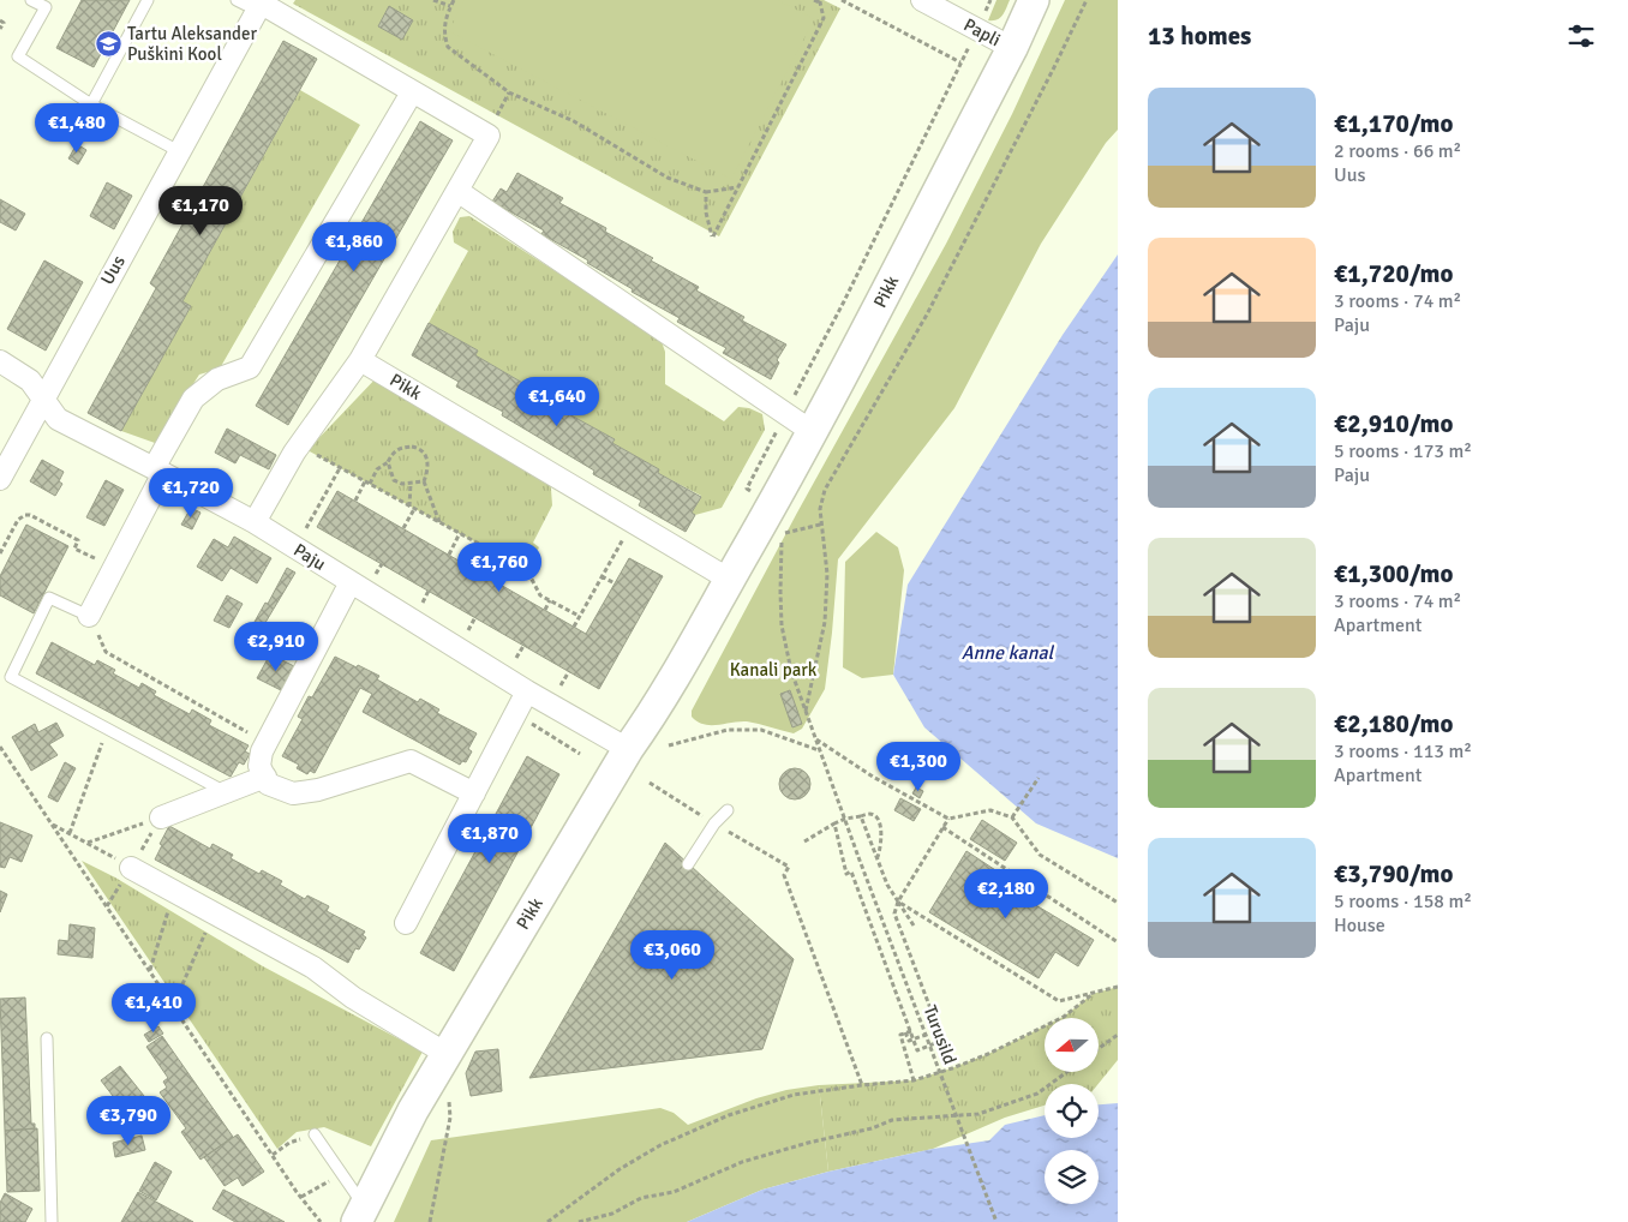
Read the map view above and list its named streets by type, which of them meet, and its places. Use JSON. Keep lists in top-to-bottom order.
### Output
{
  "streets": {
    "street": [
      "Papli",
      "Uus",
      "Pikk",
      "Paju"
    ],
    "path": ["Turusild"]
  },
  "crossings": [
    ["Papli", "Pikk"],
    ["Uus", "Paju"],
    ["Pikk", "Paju"]
  ],
  "water": ["Anne kanal"],
  "parks": ["Kanali park"],
  "places": {
    "school or university": ["Tartu Aleksander Puškini Kool"]
  },
  "north": "left",
  "page": {
    "heading": "13 homes",
    "list": [
      {
        "name": "€1,170/mo",
        "note": "2 rooms · 66 m² · Uus"
      },
      {
        "name": "€1,720/mo",
        "note": "3 rooms · 74 m² · Paju"
      },
      {
        "name": "€2,910/mo",
        "note": "5 rooms · 173 m² · Paju"
      },
      {
        "name": "€1,300/mo",
        "note": "3 rooms · 74 m² · Apartment"
      },
      {
        "name": "€2,180/mo",
        "note": "3 rooms · 113 m² · Apartment"
      },
      {
        "name": "€3,790/mo",
        "note": "5 rooms · 158 m² · House"
      }
    ],
    "price": [
      "€1,480",
      "€1,170",
      "€1,860",
      "€1,640",
      "€1,720",
      "€1,760",
      "€2,910",
      "€1,300",
      "€1,870",
      "€2,180",
      "€3,060",
      "€1,410",
      "€3,790"
    ]
  }
}
